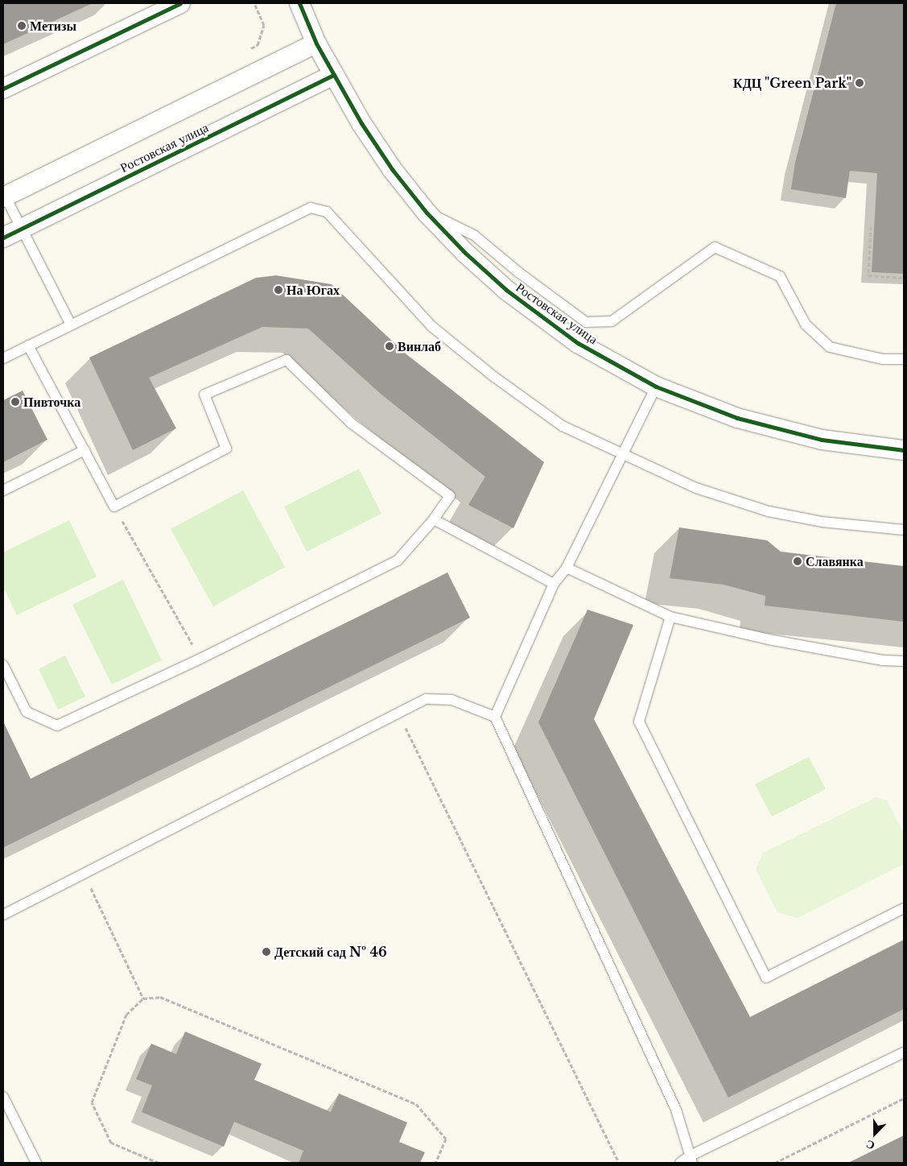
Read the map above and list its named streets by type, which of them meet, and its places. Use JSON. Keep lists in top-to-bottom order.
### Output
{
  "streets": {
    "street": ["Ростовская улица"]
  },
  "places": [
    "Метизы",
    "КДЦ \"Green Park\"",
    "На Югах",
    "Винлаб",
    "Пивточка",
    "Славянка",
    "Детский сад № 46"
  ],
  "north": "bottom"
}
